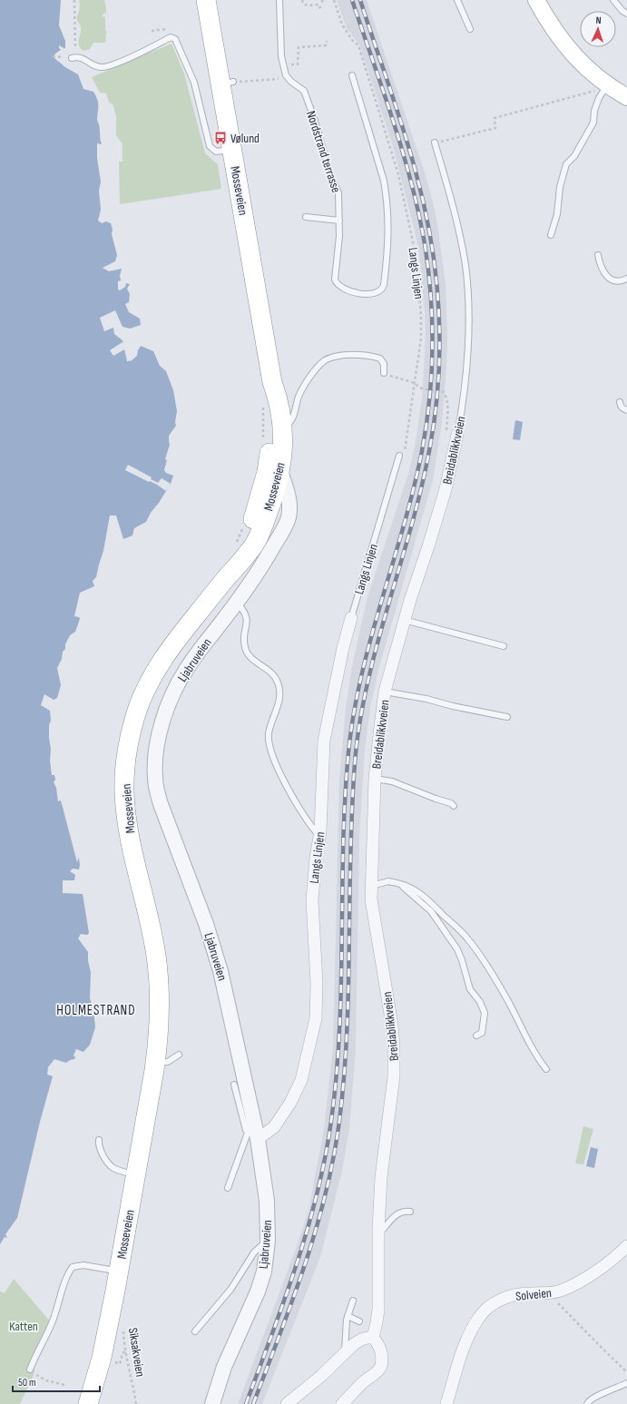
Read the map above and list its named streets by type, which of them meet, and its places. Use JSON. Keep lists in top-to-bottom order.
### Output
{
  "streets": {
    "highway": ["Mosseveien"],
    "street": [
      "Langs Linjen",
      "Breidablikkveien",
      "Ljabruveien",
      "Solveien"
    ],
    "lane": ["Nordstrand terrasse"],
    "path": ["Siksakveien"]
  },
  "crossings": [
    ["Mosseveien", "Ljabruveien"],
    ["Langs Linjen", "Ljabruveien"]
  ],
  "districts": ["HOLMESTRAND"],
  "parks": ["Katten"],
  "places": {
    "bus stop": ["Vølund"]
  },
  "scale_bar": "50 m",
  "north": "top"
}
